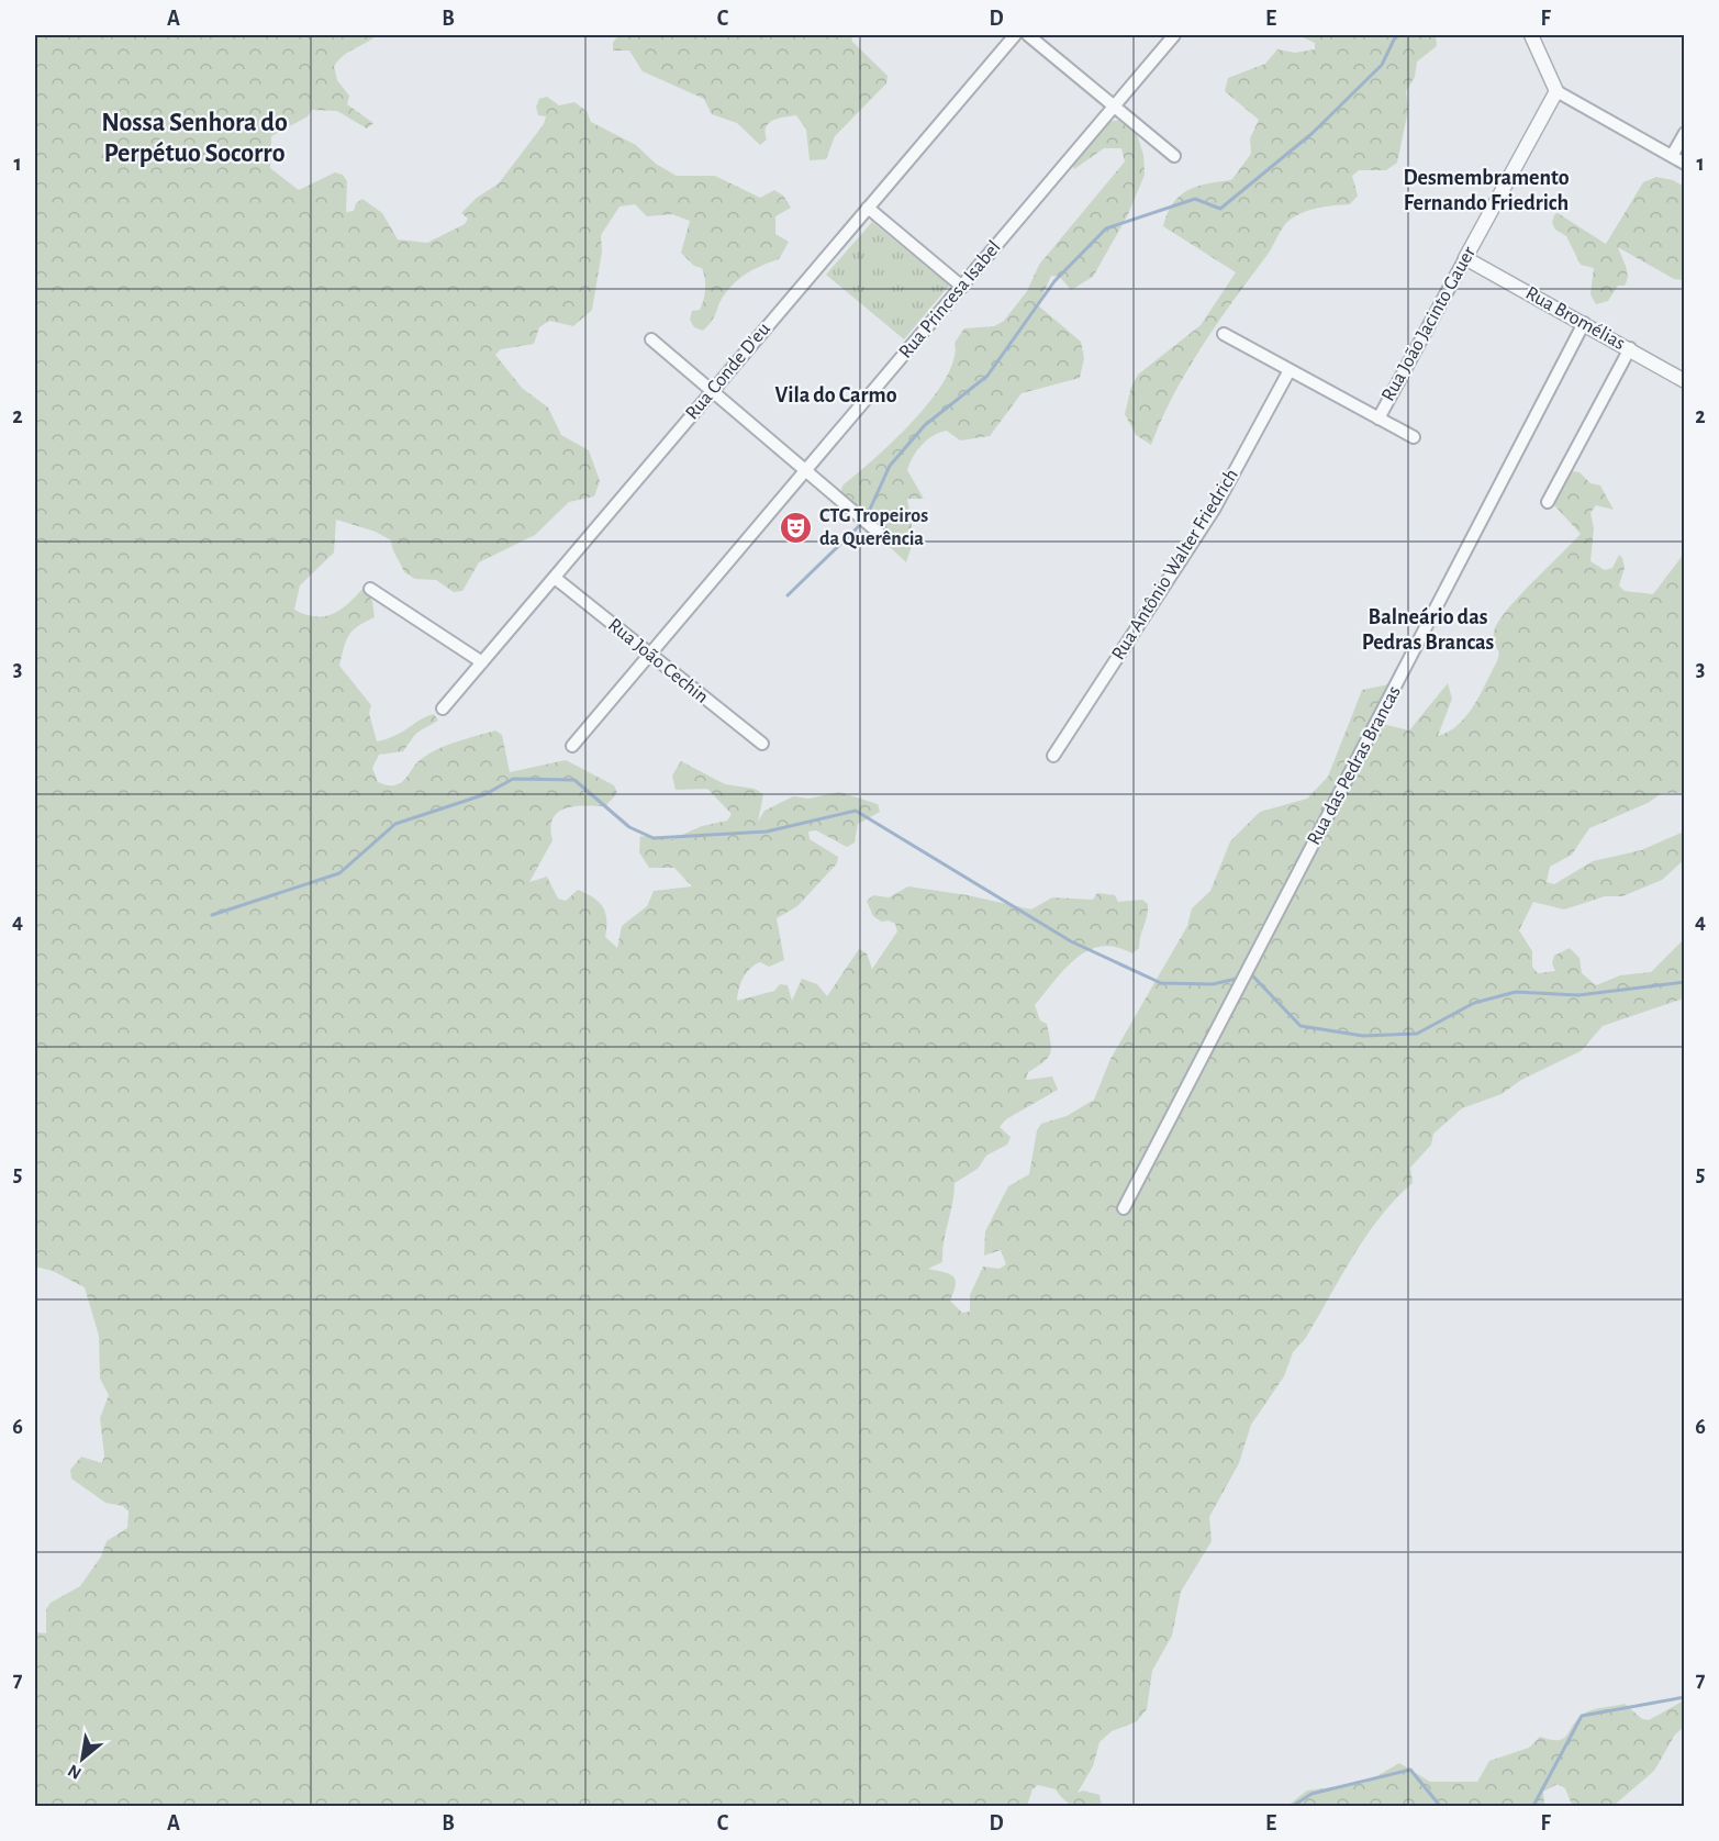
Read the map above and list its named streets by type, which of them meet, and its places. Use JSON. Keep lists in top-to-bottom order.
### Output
{
  "streets": {
    "street": [
      "Rua Princesa Isabel",
      "Rua Bromélias",
      "Rua João Jacinto Gauer",
      "Rua Conde D'eu",
      "Rua Antônio Walter Friedrich",
      "Rua João Cechin",
      "Rua das Pedras Brancas"
    ]
  },
  "crossings": [
    ["Rua Princesa Isabel", "Rua João Cechin"],
    ["Rua Bromélias", "Rua João Jacinto Gauer"],
    ["Rua Bromélias", "Rua das Pedras Brancas"],
    ["Rua João Jacinto Gauer", "Rua Antônio Walter Friedrich"],
    ["Rua Conde D'eu", "Rua João Cechin"]
  ],
  "districts": [
    "Nossa Senhora do Perpétuo Socorro",
    "Desmembramento Fernando Friedrich",
    "Vila do Carmo",
    "Balneário das Pedras Brancas"
  ],
  "places": {
    "theatre": ["CTG Tropeiros da Querência"]
  },
  "north": "bottom left",
  "grid": {
    "columns": [
      "A",
      "B",
      "C",
      "D",
      "E",
      "F"
    ],
    "rows": [
      "1",
      "2",
      "3",
      "4",
      "5",
      "6",
      "7"
    ]
  }
}
